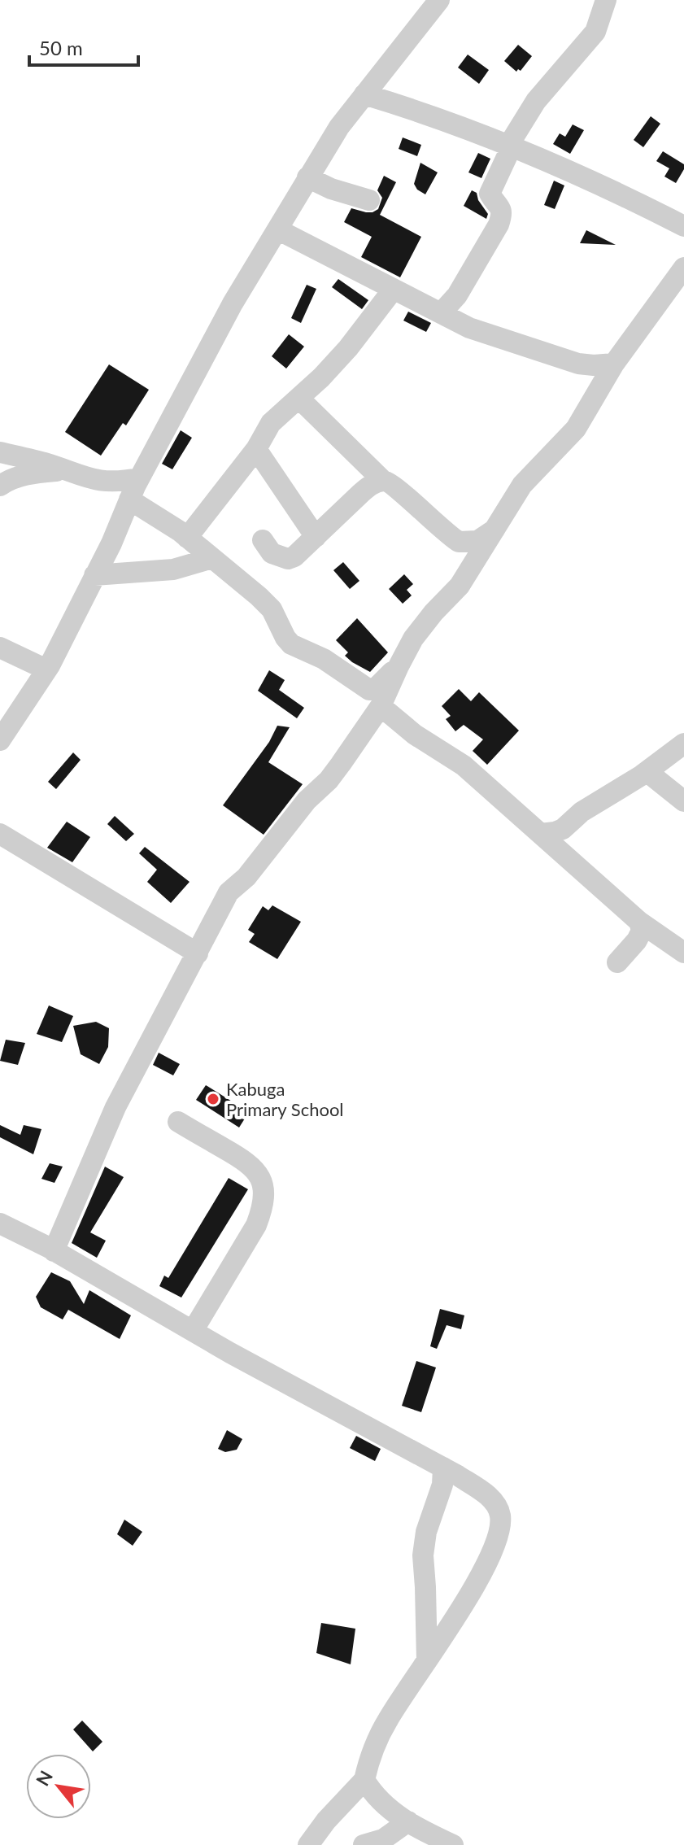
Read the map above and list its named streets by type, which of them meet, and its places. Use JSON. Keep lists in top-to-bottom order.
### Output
{
  "places": ["Kabuga Primary School"],
  "scale_bar": "50 m",
  "north": "top left"
}
